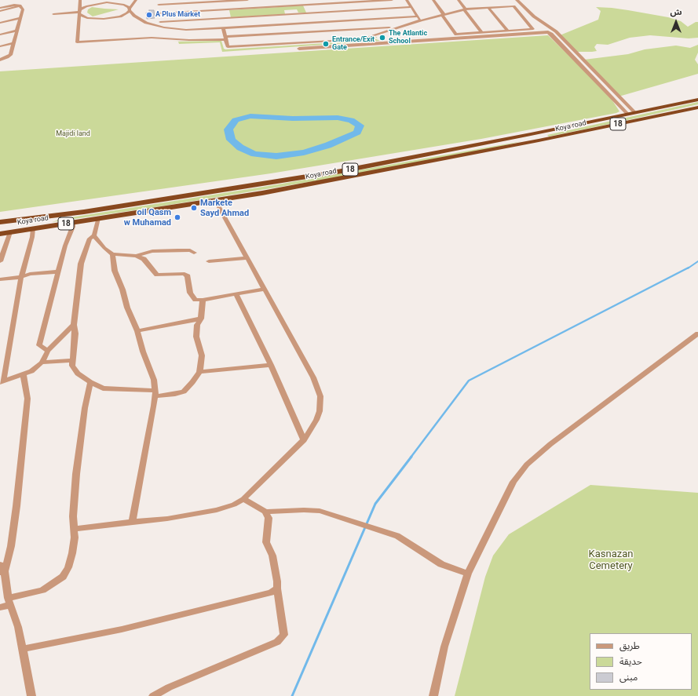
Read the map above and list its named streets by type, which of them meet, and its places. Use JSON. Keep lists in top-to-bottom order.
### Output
{
  "streets": {
    "highway": ["18", "Koya road"]
  },
  "parks": ["Majidi land", "Kasnazan Cemetery"],
  "places": [
    "A Plus Market",
    "The Atlantic School",
    "Entrance/Exit Gate",
    "Markete Sayd Ahmad",
    "oil Qasm w Muhamad"
  ],
  "legend": ["طريق", "حديقة", "مبنى"],
  "north": "top"
}
